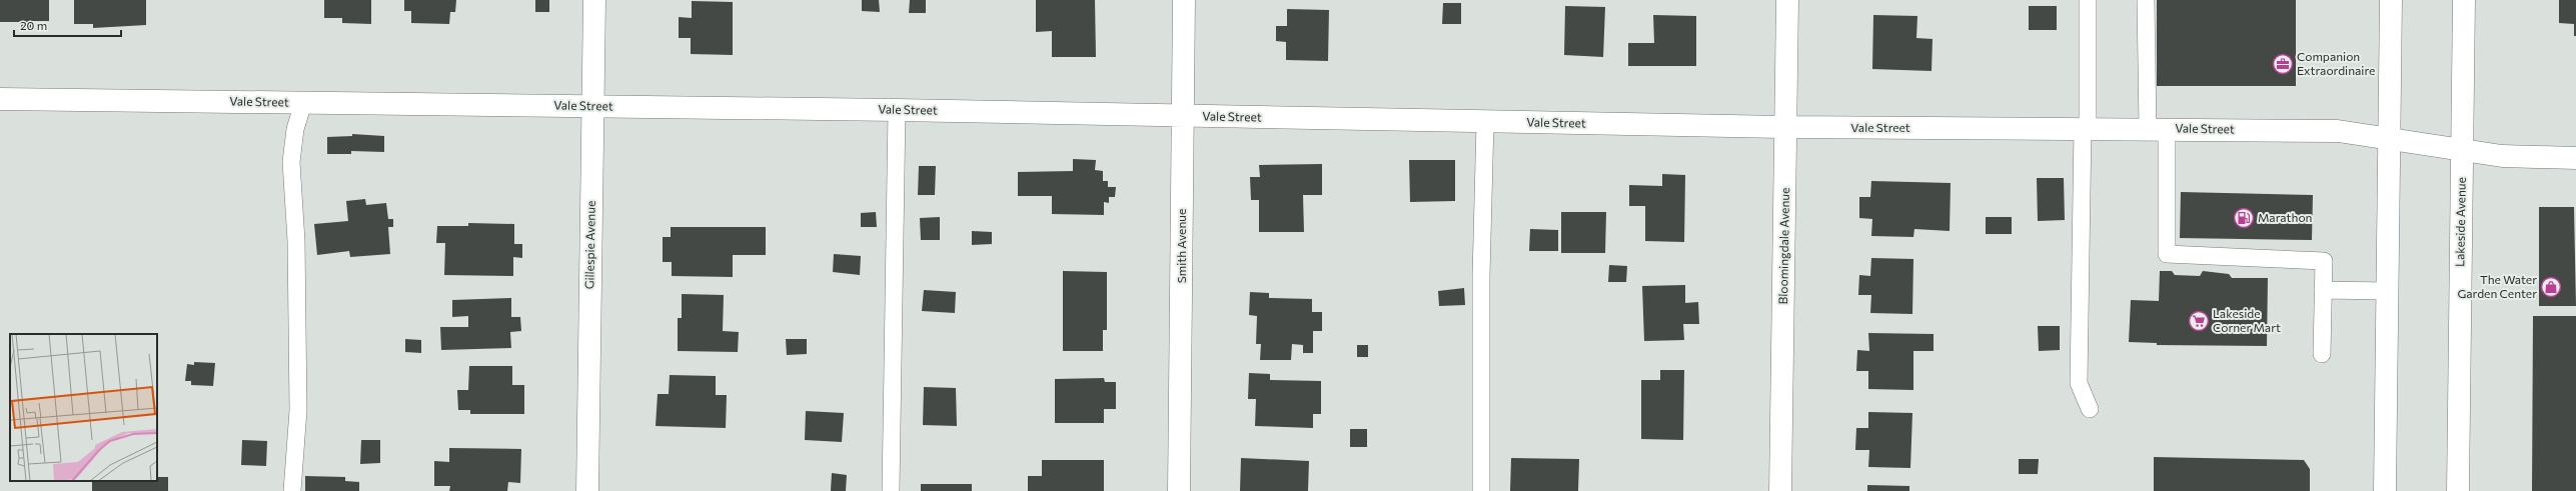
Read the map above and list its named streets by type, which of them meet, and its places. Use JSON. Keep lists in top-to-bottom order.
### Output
{
  "streets": {
    "street": [
      "Vale Street",
      "Lakeside Avenue",
      "Gillespie Avenue",
      "Smith Avenue",
      "Bloomingdale Avenue"
    ]
  },
  "crossings": [
    ["Vale Street", "Lakeside Avenue"],
    ["Vale Street", "Gillespie Avenue"],
    ["Vale Street", "Smith Avenue"],
    ["Vale Street", "Bloomingdale Avenue"]
  ],
  "places": {
    "office": ["Companion Extraordinaire"],
    "fuel station": ["Marathon"],
    "shop": ["The Water Garden Center"],
    "supermarket": ["Lakeside Corner Mart"]
  },
  "scale_bar": "20 m"
}
